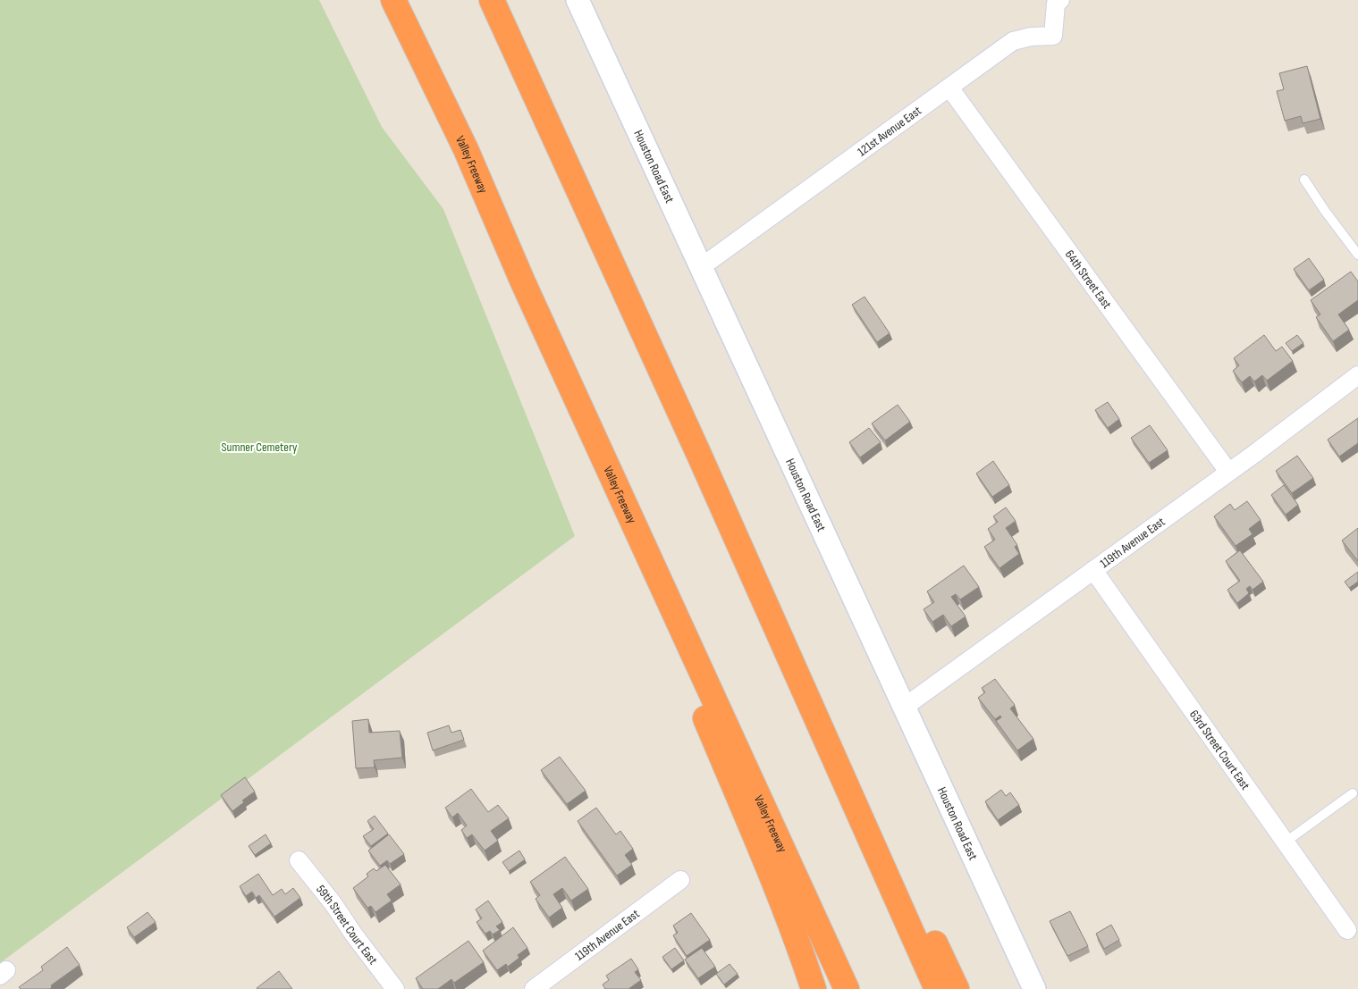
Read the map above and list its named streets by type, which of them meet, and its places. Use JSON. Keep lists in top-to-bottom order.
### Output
{
  "streets": {
    "highway": ["Valley Freeway"],
    "street": [
      "121st Avenue East",
      "Houston Road East",
      "64th Street East",
      "119th Avenue East",
      "63rd Street Court East",
      "59th Street Court East"
    ]
  },
  "crossings": [
    ["121st Avenue East", "Houston Road East"],
    ["121st Avenue East", "64th Street East"],
    ["Houston Road East", "119th Avenue East"],
    ["64th Street East", "119th Avenue East"],
    ["119th Avenue East", "63rd Street Court East"]
  ],
  "parks": ["Sumner Cemetery"]
}
